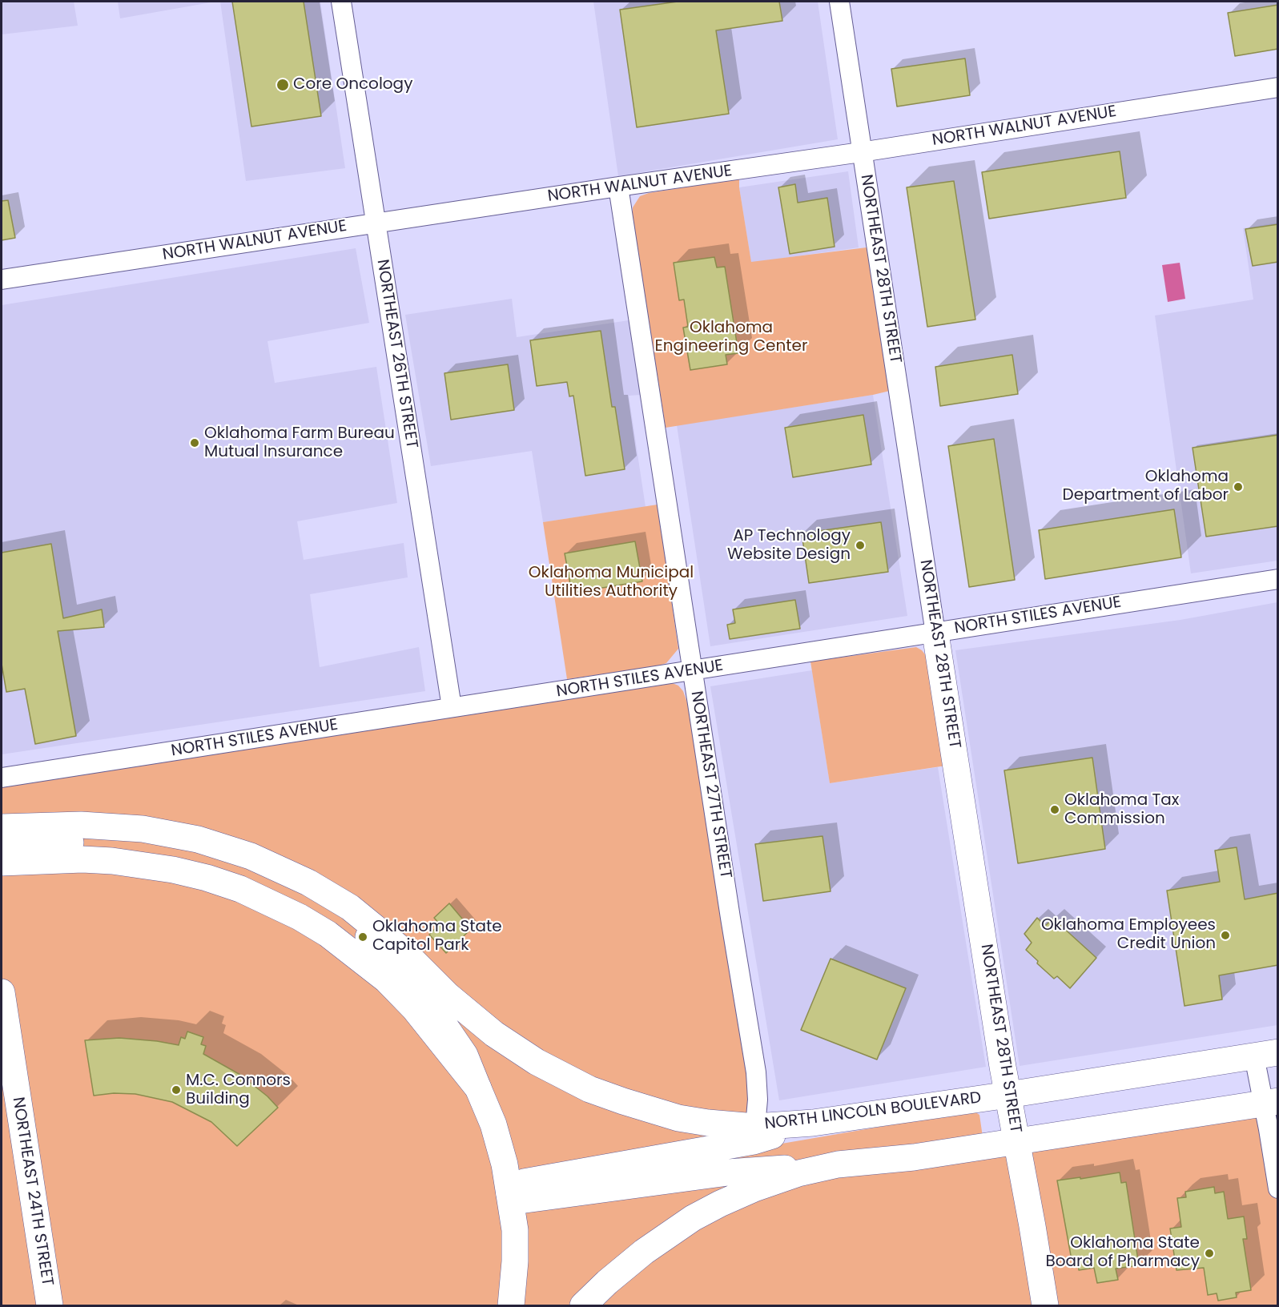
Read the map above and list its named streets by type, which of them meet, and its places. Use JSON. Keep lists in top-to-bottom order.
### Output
{
  "streets": {
    "main road": ["NORTHEAST 28TH STREET", "NORTH LINCOLN BOULEVARD", "NORTHEAST 24TH STREET"],
    "street": [
      "NORTH WALNUT AVENUE",
      "NORTHEAST 26TH STREET",
      "NORTH STILES AVENUE",
      "NORTHEAST 27TH STREET"
    ]
  },
  "crossings": [
    ["NORTH WALNUT AVENUE", "NORTHEAST 28TH STREET"],
    ["NORTH WALNUT AVENUE", "NORTHEAST 26TH STREET"],
    ["NORTH WALNUT AVENUE", "NORTHEAST 27TH STREET"],
    ["NORTHEAST 28TH STREET", "NORTH STILES AVENUE"],
    ["NORTHEAST 28TH STREET", "NORTH LINCOLN BOULEVARD"],
    ["NORTHEAST 26TH STREET", "NORTH STILES AVENUE"],
    ["NORTH STILES AVENUE", "NORTHEAST 27TH STREET"],
    ["NORTHEAST 27TH STREET", "NORTH LINCOLN BOULEVARD"]
  ],
  "parks": ["Oklahoma Engineering Center", "Oklahoma Municipal Utilities Authority"],
  "places": [
    "Core Oncology",
    "Oklahoma Farm Bureau Mutual Insurance",
    "Oklahoma Department of Labor",
    "AP Technology Website Design",
    "Oklahoma Tax Commission",
    "Oklahoma Employees Credit Union",
    "Oklahoma State Capitol Park",
    "M.C. Connors Building",
    "Oklahoma State Board of Pharmacy"
  ]
}
